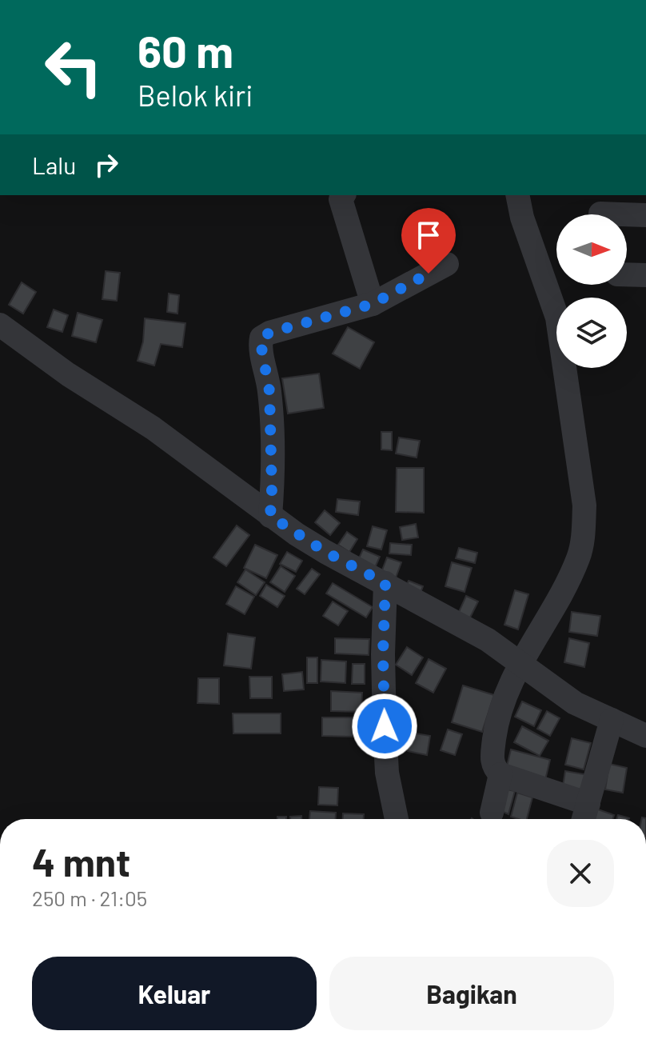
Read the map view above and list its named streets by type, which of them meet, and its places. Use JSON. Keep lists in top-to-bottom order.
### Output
{
  "north": "right",
  "page": {
    "turn": ["60 m", "Belok kiri"],
    "then": "Lalu",
    "heading": ["4 mnt", "250 m · 21:05"],
    "buttons": ["Keluar", "Bagikan"]
  }
}
